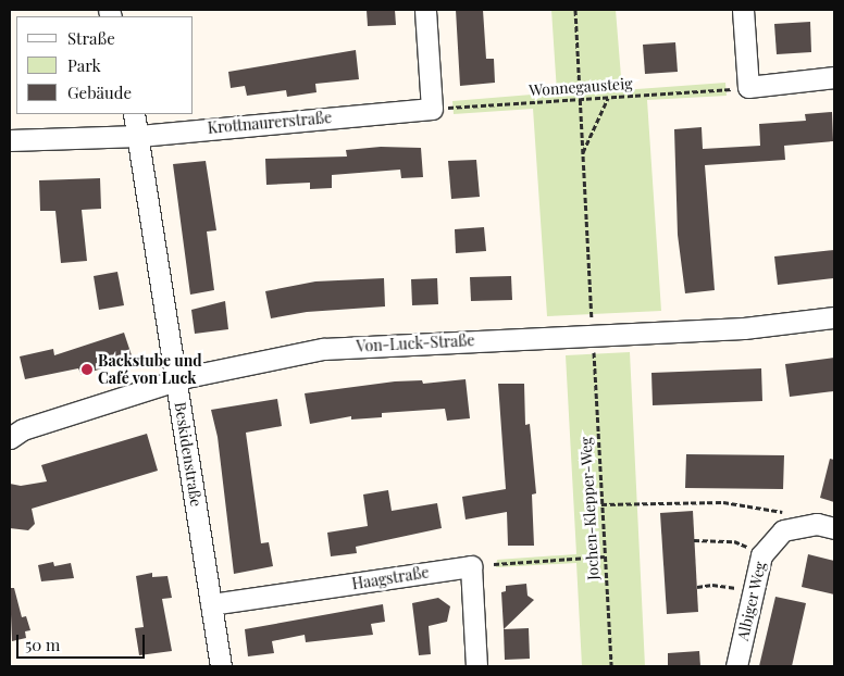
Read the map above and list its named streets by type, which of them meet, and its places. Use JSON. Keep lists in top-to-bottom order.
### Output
{
  "streets": {
    "street": [
      "Krottnaurerstraße",
      "Von-Luck-Straße",
      "Beskidenstraße",
      "Haagstraße",
      "Albiger Weg"
    ],
    "path": ["Wonnegausteig", "Jochen-Klepper-Weg"]
  },
  "crossings": [
    ["Wonnegausteig", "Krottnaurerstraße"],
    ["Krottnaurerstraße", "Beskidenstraße"],
    ["Von-Luck-Straße", "Beskidenstraße"],
    ["Beskidenstraße", "Haagstraße"]
  ],
  "places": ["Backstube und Café von Luck"],
  "legend": ["Straße", "Park", "Gebäude"],
  "scale_bar": "50 m"
}
